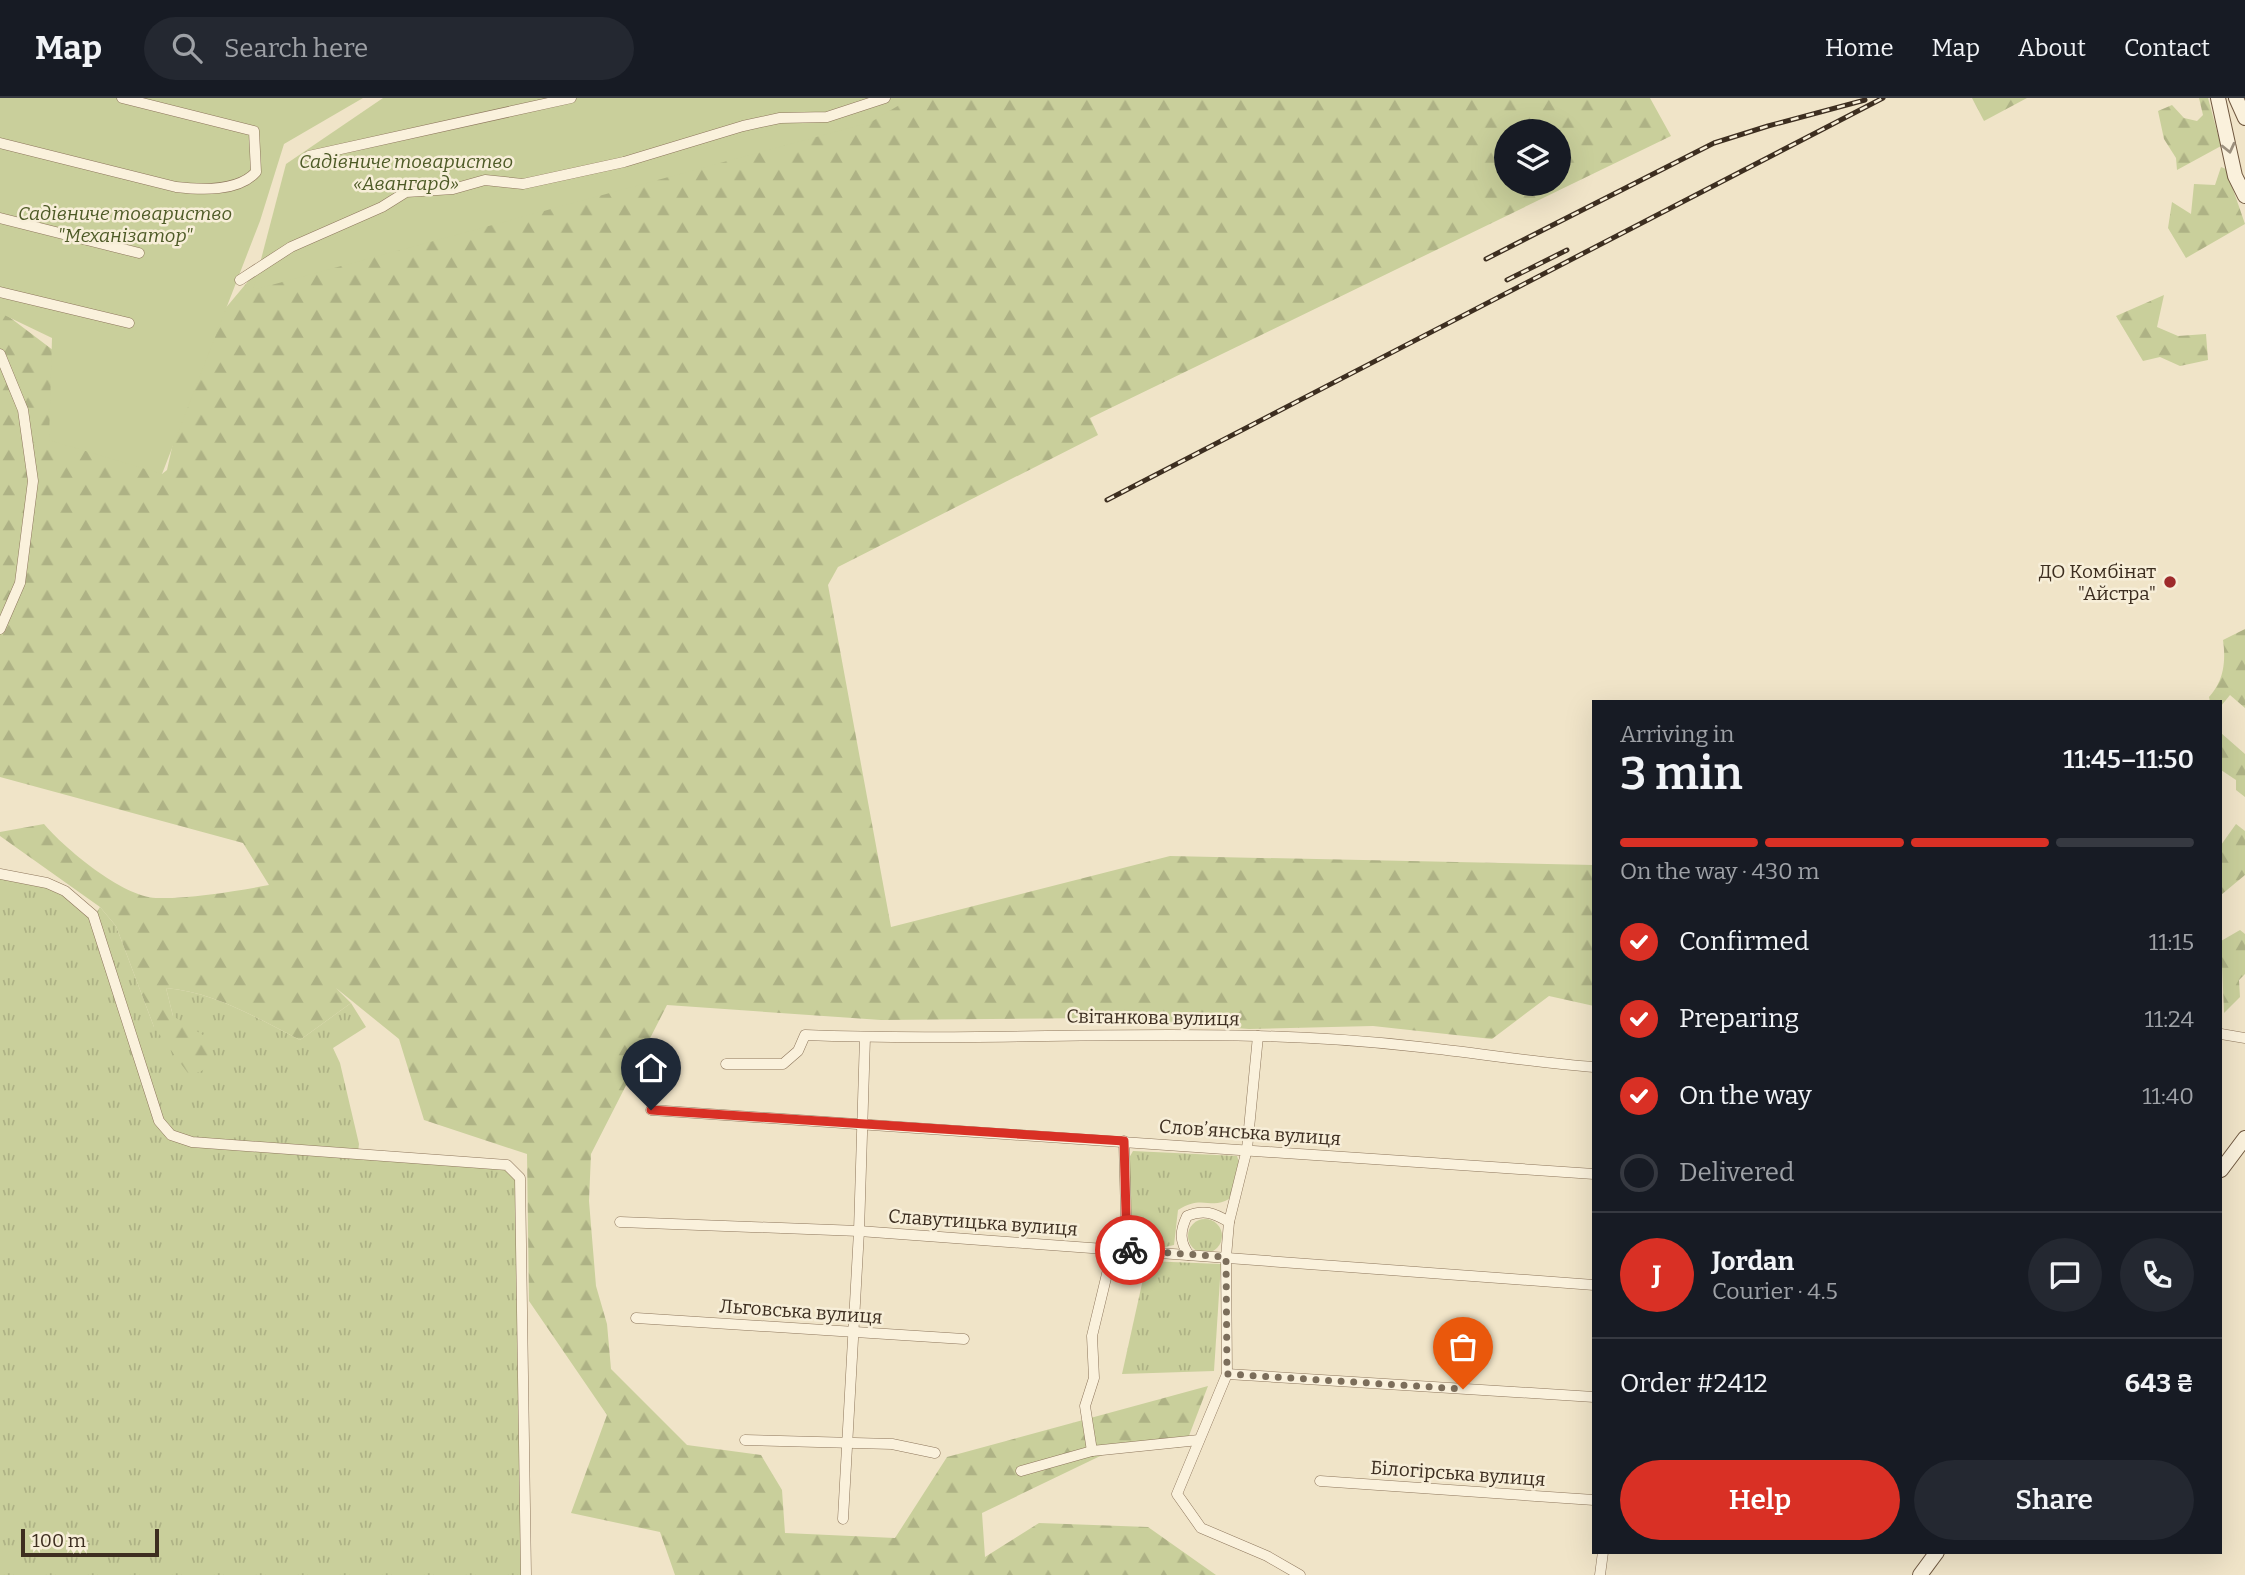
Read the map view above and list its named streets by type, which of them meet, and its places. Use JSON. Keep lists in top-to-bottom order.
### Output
{
  "streets": {
    "street": [
      "Світанкова вулиця",
      "Словʼянська вулиця",
      "Славутицька вулиця",
      "Льговська вулиця",
      "Білогірська вулиця"
    ]
  },
  "parks": ["Садівниче товариство «Авангард»", "Садівниче товариство \"Механізатор\""],
  "places": ["ДО Комбінат \"Айстра\""],
  "scale_bar": "100 m",
  "page": {
    "header": "Map",
    "search": "Search here",
    "nav": [
      "Home",
      "Map",
      "About",
      "Contact"
    ],
    "heading": ["3 min", "Arriving in", "11:45–11:50"],
    "panel": [
      "Jordan",
      "Courier · 4.5",
      "Order #2412",
      "643 ₴"
    ],
    "bar": "On the way · 430 m",
    "list": [
      ["Confirmed", "11:15"],
      ["Preparing", "11:24"],
      ["On the way", "11:40"],
      "Delivered"
    ],
    "round": "J",
    "buttons": ["Help", "Share"],
    "scale": "100 m"
  }
}
